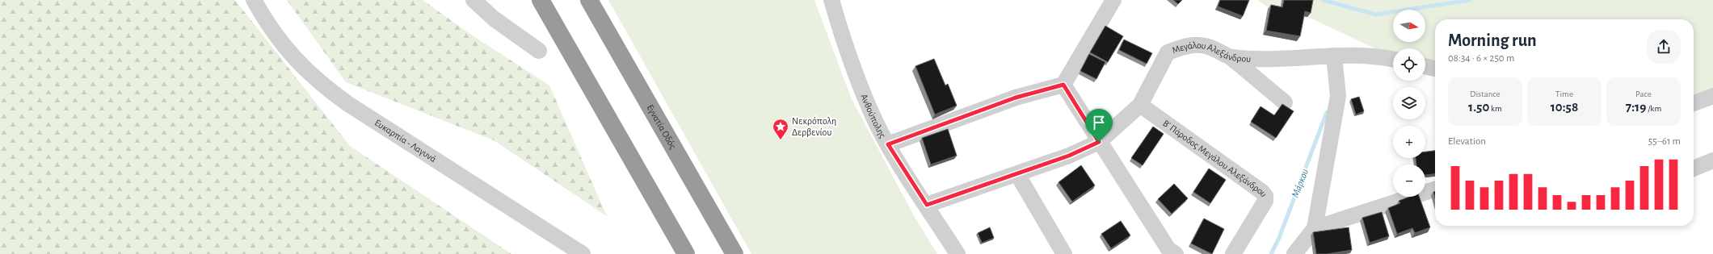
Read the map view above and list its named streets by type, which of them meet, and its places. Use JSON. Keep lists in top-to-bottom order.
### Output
{
  "streets": {
    "highway": ["Εγνατία Οδός"],
    "street": [
      "Μεγάλου Αλεξάνδρου",
      "Ανθούπολης",
      "Ευκαρπία - Λαγυνά",
      "Β' Πάροδος Μεγάλου Αλεξάνδρου"
    ]
  },
  "crossings": [
    ["Μεγάλου Αλεξάνδρου", "Ανθούπολης"],
    ["Μεγάλου Αλεξάνδρου", "Β' Πάροδος Μεγάλου Αλεξάνδρου"]
  ],
  "water": ["Μάρκου"],
  "places": {
    "place": ["Νεκρόπολη Δερβενίου"]
  },
  "north": "right",
  "page": {
    "map_buttons": ["+", "−"],
    "heading": ["Morning run", "08:34 · 6 × 250 m"],
    "stats": [
      ["Distance", "1.50 km"],
      ["Time", "10:58"],
      ["Pace", "7:19 /km"]
    ],
    "chart": ["Elevation", "55–61 m"]
  }
}
